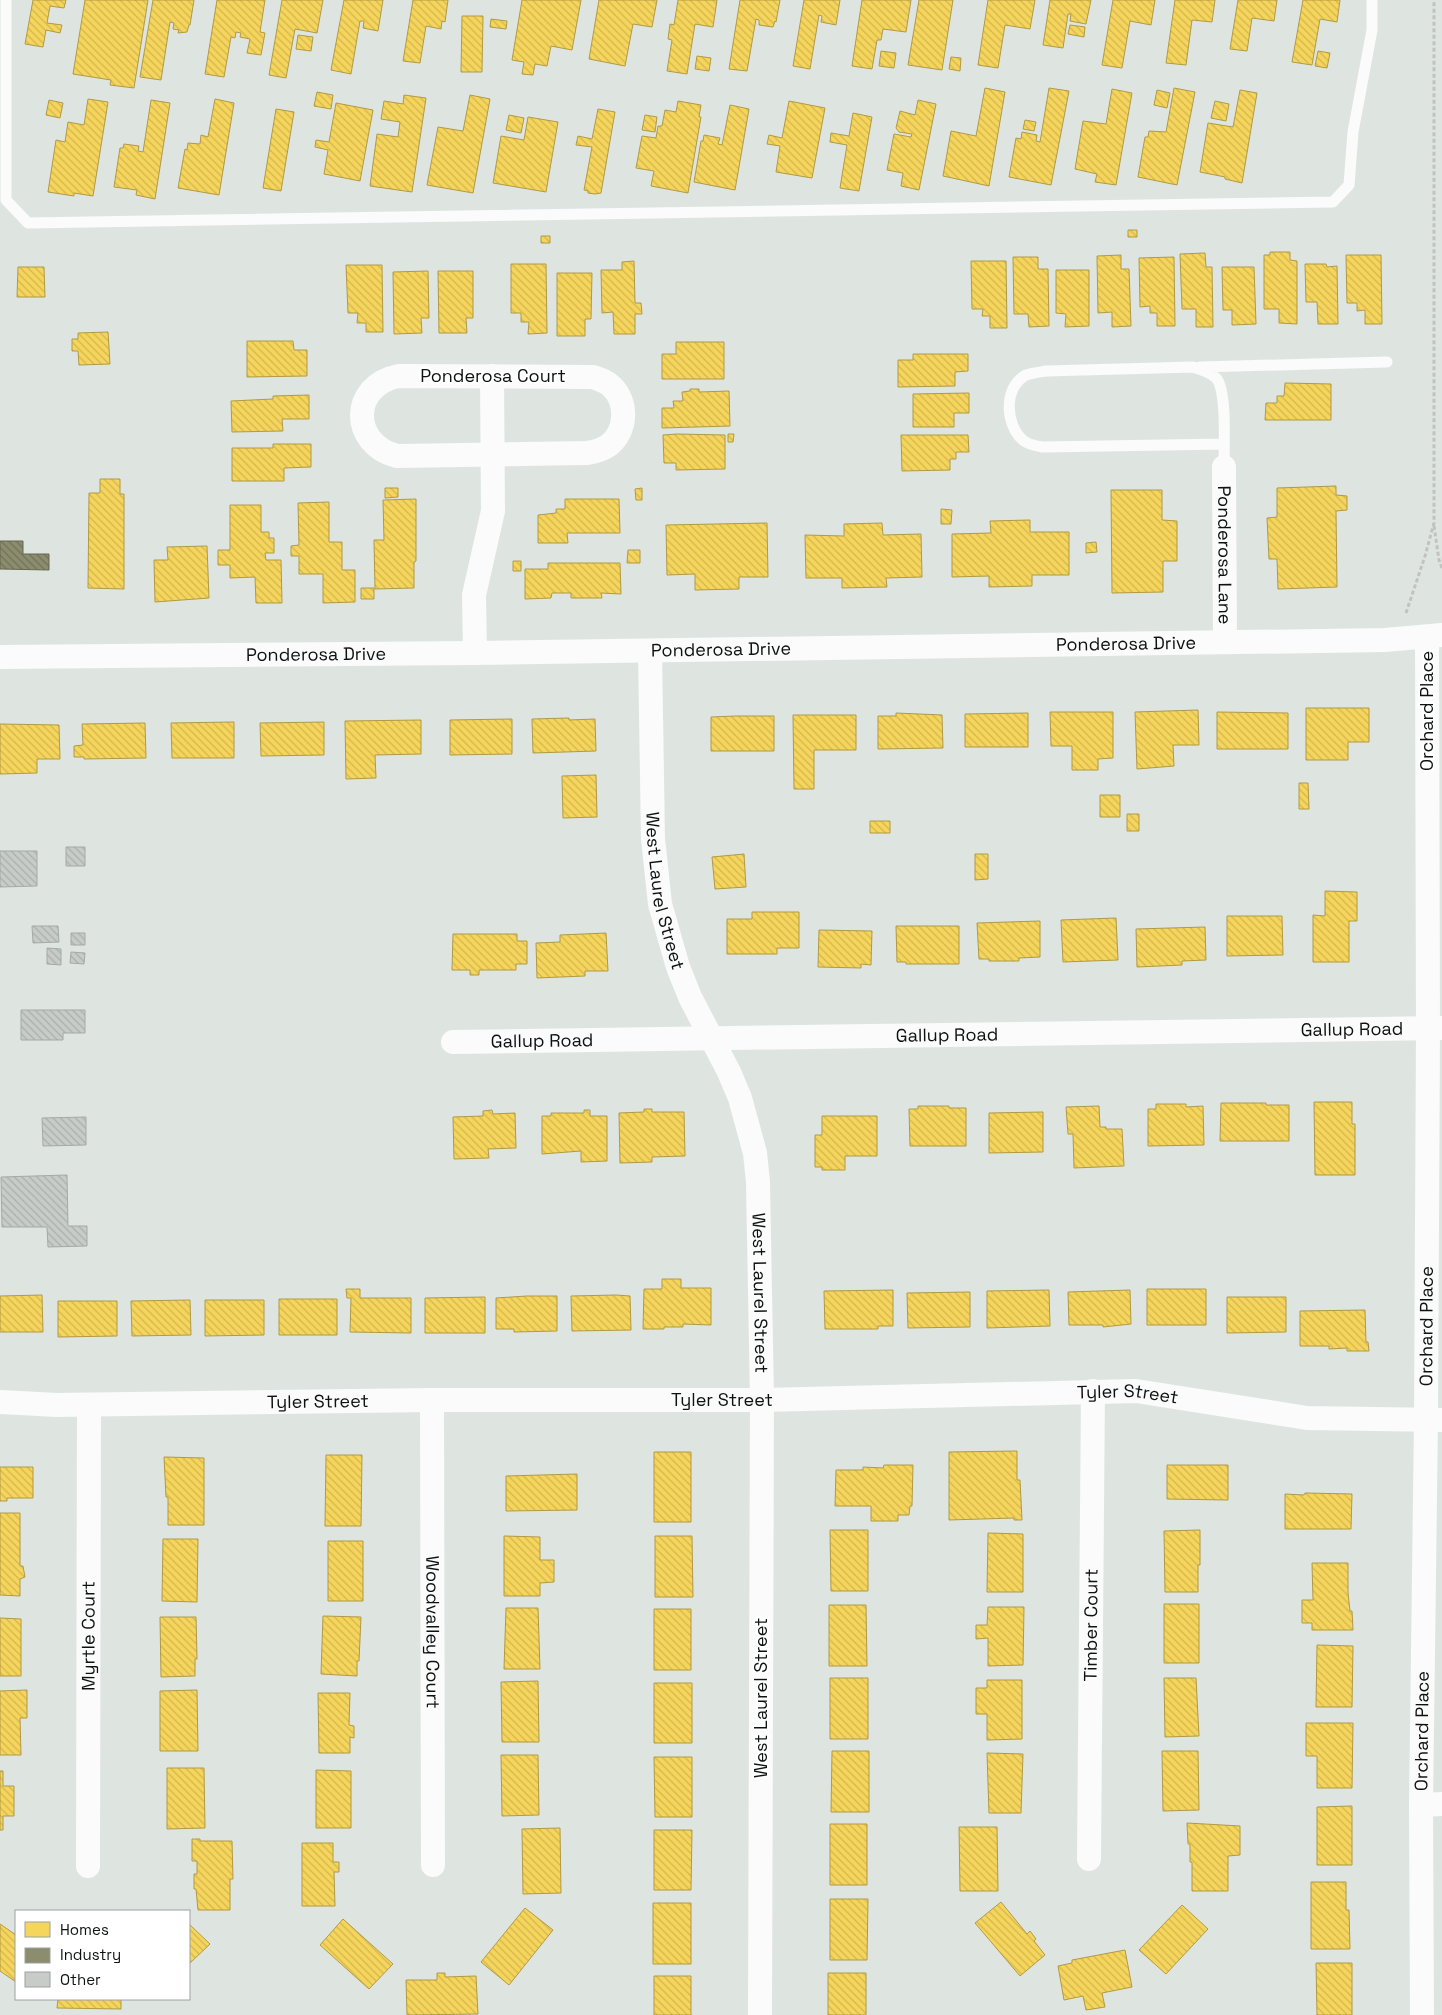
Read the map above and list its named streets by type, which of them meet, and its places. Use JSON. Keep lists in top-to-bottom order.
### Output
{
  "streets": {
    "street": [
      "Ponderosa Court",
      "Ponderosa Lane",
      "Ponderosa Drive",
      "Orchard Place",
      "West Laurel Street",
      "Gallup Road",
      "Tyler Street",
      "Timber Court",
      "Woodvalley Court",
      "Myrtle Court"
    ]
  },
  "crossings": [
    ["Ponderosa Lane", "Ponderosa Drive"],
    ["Ponderosa Drive", "Orchard Place"],
    ["Ponderosa Drive", "West Laurel Street"],
    ["Orchard Place", "Gallup Road"],
    ["Orchard Place", "Tyler Street"],
    ["West Laurel Street", "Gallup Road"],
    ["West Laurel Street", "Tyler Street"],
    ["Tyler Street", "Timber Court"],
    ["Tyler Street", "Woodvalley Court"],
    ["Tyler Street", "Myrtle Court"]
  ],
  "legend": ["Homes", "Industry", "Other"]
}
